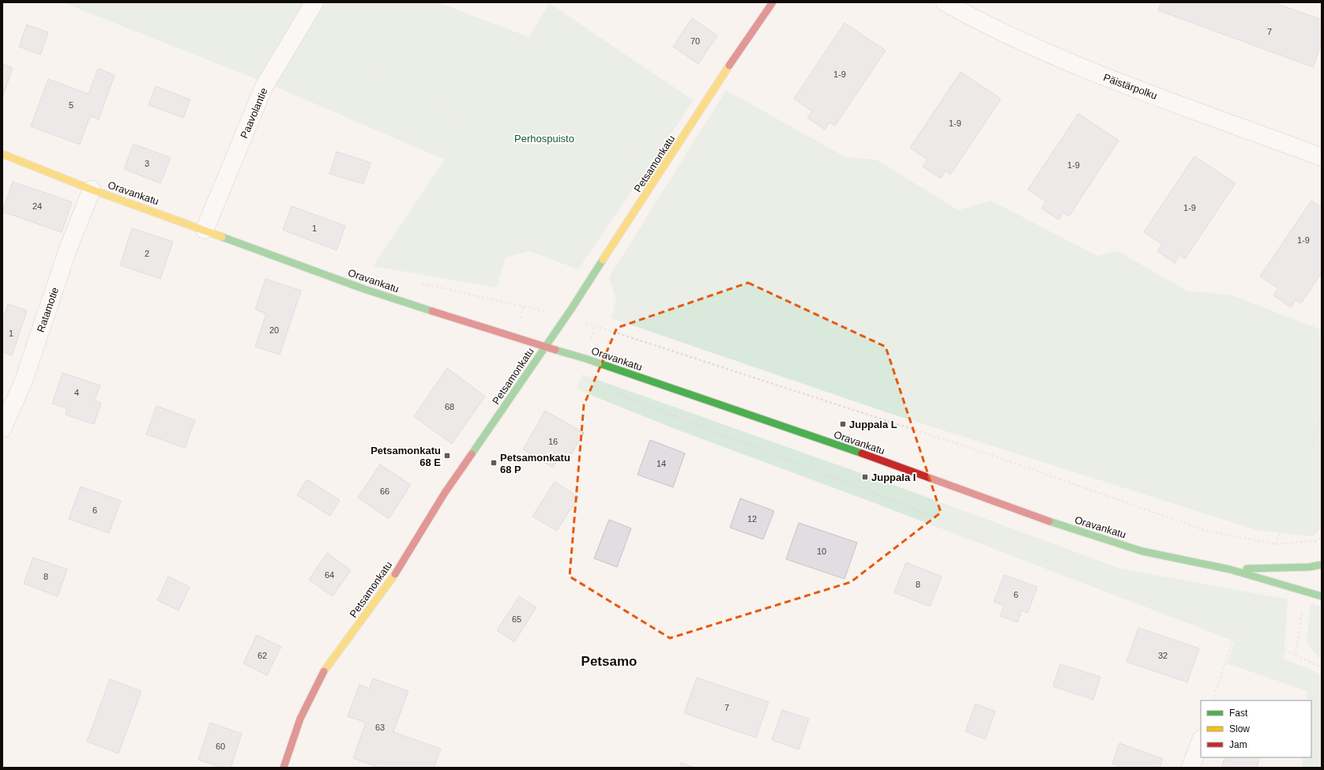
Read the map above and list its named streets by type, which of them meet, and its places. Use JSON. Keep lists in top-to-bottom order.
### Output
{
  "streets": {
    "street": [
      "Päistärpolku",
      "Paavolantie",
      "Petsamonkatu",
      "Oravankatu",
      "Ratamotie"
    ]
  },
  "crossings": [
    ["Paavolantie", "Oravankatu"],
    ["Petsamonkatu", "Oravankatu"],
    ["Oravankatu", "Ratamotie"]
  ],
  "districts": ["Petsamo"],
  "parks": ["Perhospuisto"],
  "places": {
    "transit": [
      "Juppala L",
      "Petsamonkatu 68 E",
      "Petsamonkatu 68 P",
      "Juppala I"
    ]
  },
  "house_numbers": [
    "7",
    "70",
    "1-9",
    "5",
    "1-9",
    "3",
    "1-9",
    "24",
    "1-9",
    "1",
    "1-9",
    "2",
    "20",
    "1",
    "4",
    "68",
    "16",
    "14",
    "66",
    "6",
    "12",
    "10",
    "64",
    "8",
    "8",
    "6",
    "65",
    "62",
    "32",
    "7",
    "63",
    "60"
  ],
  "legend": ["Fast", "Slow", "Jam"]
}
